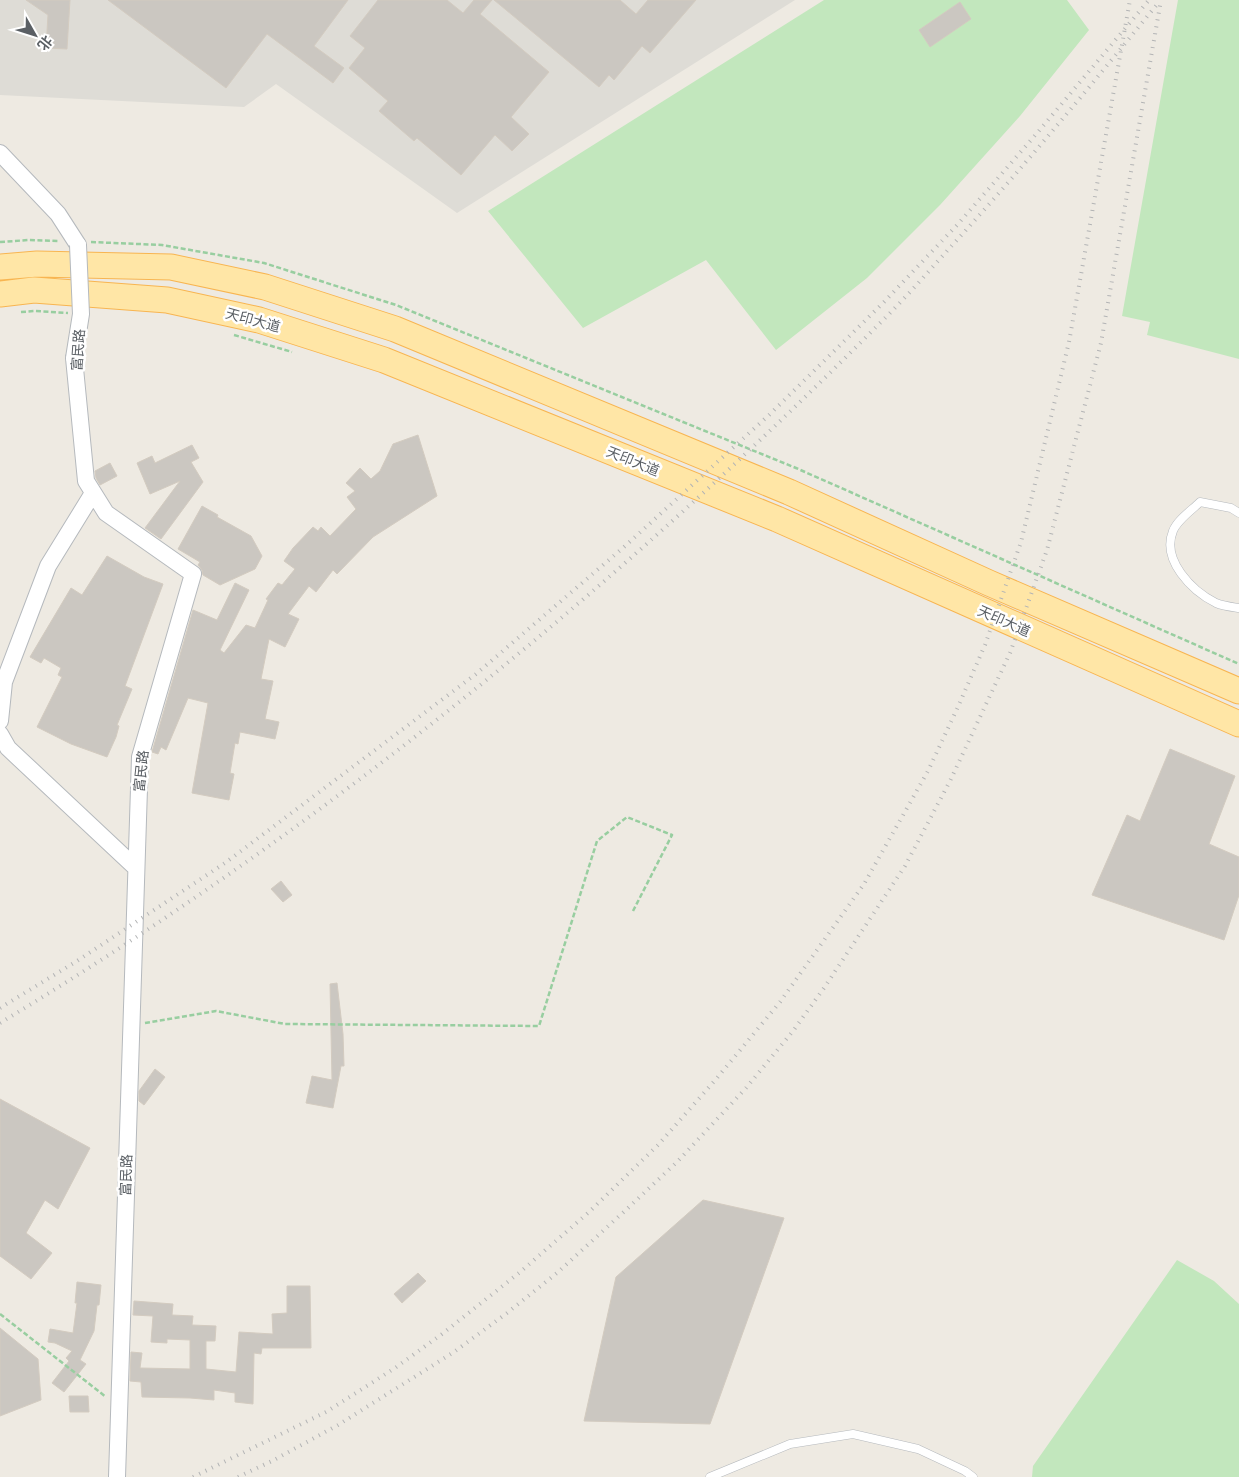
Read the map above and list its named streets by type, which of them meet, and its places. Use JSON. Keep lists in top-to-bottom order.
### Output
{
  "streets": {
    "main road": ["天印大道"],
    "street": ["富民路"]
  },
  "north": "bottom right"
}
